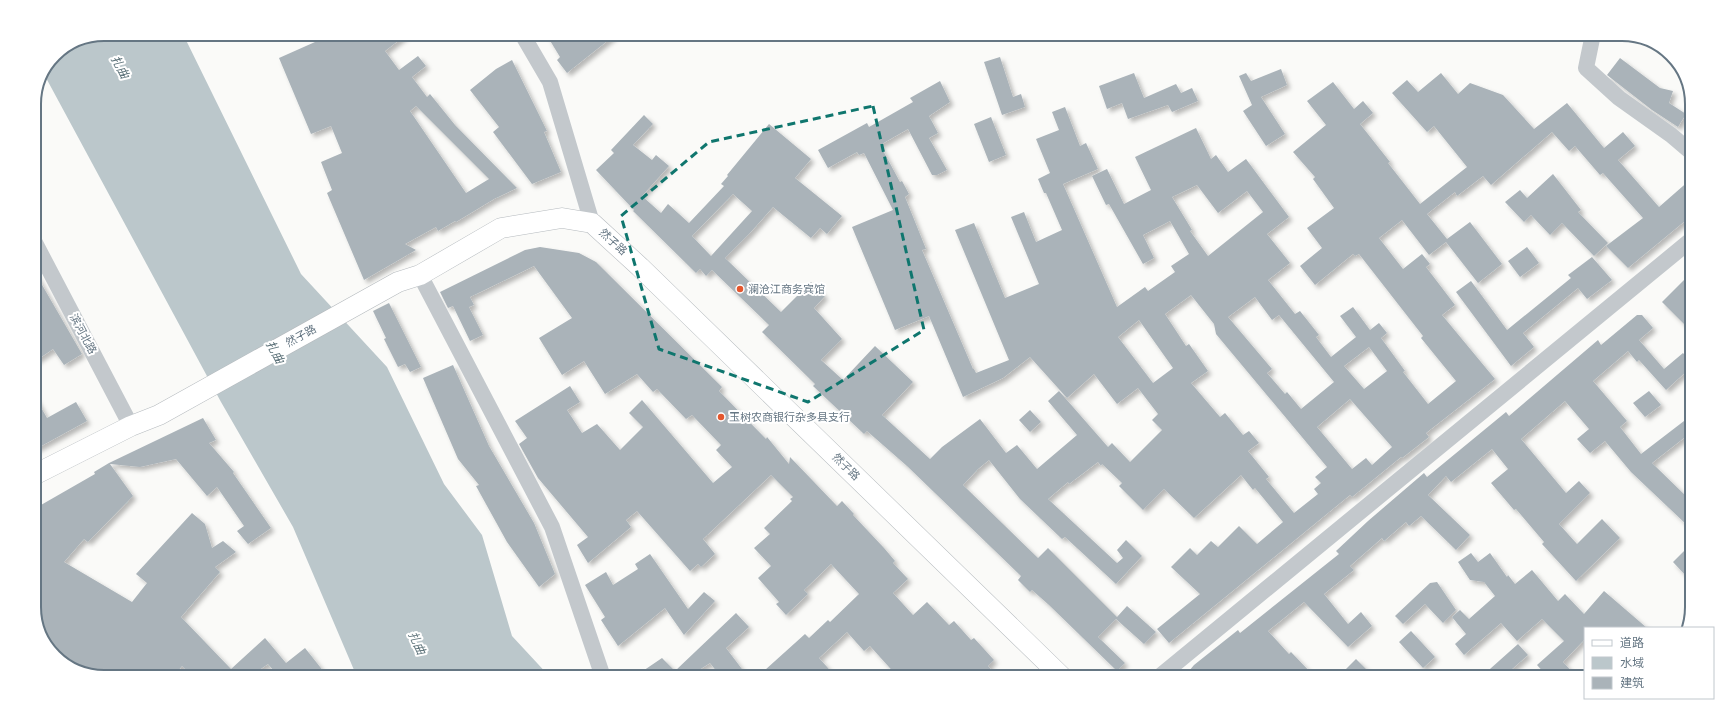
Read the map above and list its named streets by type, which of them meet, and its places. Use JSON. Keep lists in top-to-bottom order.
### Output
{
  "streets": {
    "main road": ["然子路"],
    "street": ["滨河北路"]
  },
  "crossings": [
    ["然子路", "滨河北路"]
  ],
  "water": ["扎曲"],
  "places": ["澜沧江商务宾馆", "玉树农商银行杂多县支行"],
  "legend": ["道路", "水域", "建筑"]
}
